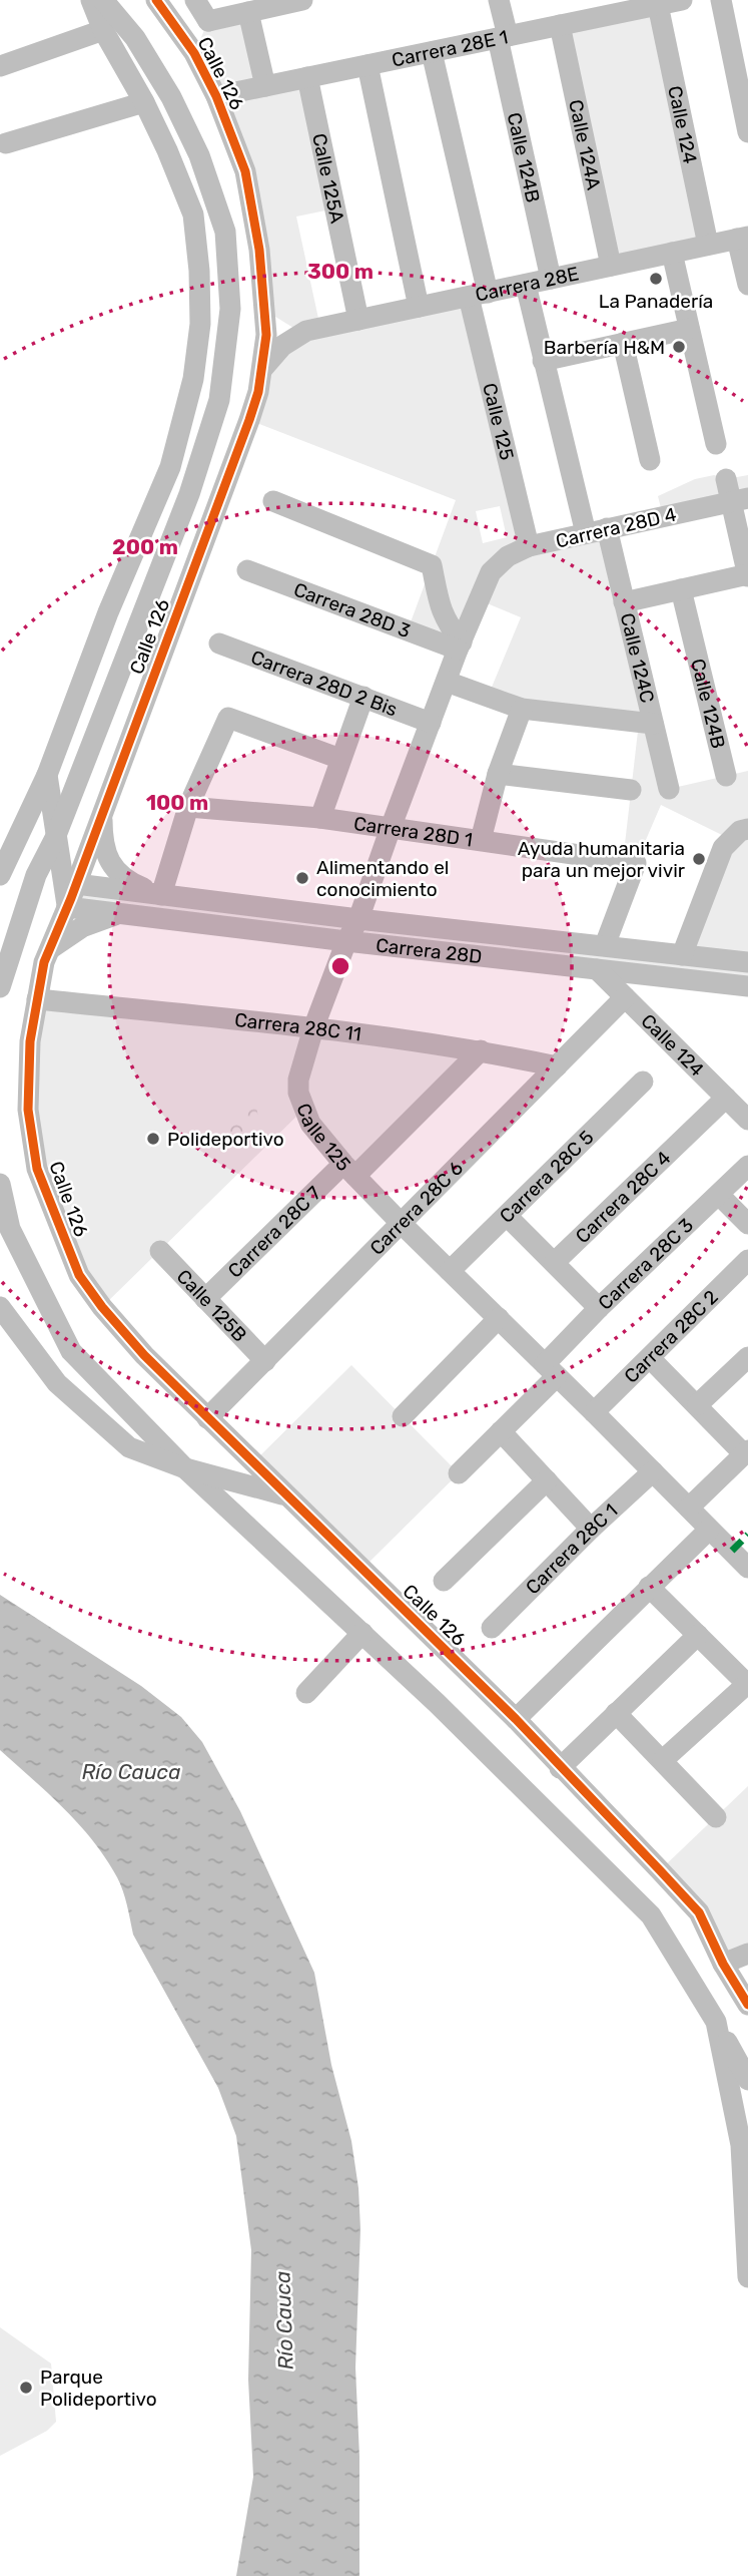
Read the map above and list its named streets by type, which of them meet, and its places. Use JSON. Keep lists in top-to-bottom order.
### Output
{
  "streets": {
    "street": [
      "Carrera 28E 1",
      "Calle 126",
      "Calle 124",
      "Calle 124A",
      "Calle 124B",
      "Calle 125A",
      "Carrera 28E",
      "Calle 125",
      "Carrera 28D 4",
      "Carrera 28D 3",
      "Calle 124C",
      "Carrera 28D 2 Bis",
      "Carrera 28D 1",
      "Carrera 28D",
      "Carrera 28C 11",
      "Carrera 28C 5",
      "Carrera 28C 4",
      "Carrera 28C 6",
      "Carrera 28C 7",
      "Carrera 28C 3",
      "Calle 125B",
      "Carrera 28C 2",
      "Carrera 28C 1"
    ]
  },
  "crossings": [
    ["Carrera 28E 1", "Calle 126"],
    ["Carrera 28E 1", "Calle 124"],
    ["Carrera 28E 1", "Calle 124A"],
    ["Carrera 28E 1", "Calle 124B"],
    ["Carrera 28E 1", "Calle 125A"],
    ["Calle 126", "Carrera 28E"],
    ["Calle 126", "Carrera 28D"],
    ["Calle 126", "Carrera 28C 11"],
    ["Calle 126", "Carrera 28C 6"],
    ["Calle 124", "Carrera 28E"],
    ["Calle 124", "Carrera 28D"],
    ["Calle 124", "Carrera 28C 4"],
    ["Calle 124", "Carrera 28C 6"],
    ["Calle 124A", "Carrera 28E"],
    ["Calle 124B", "Carrera 28E"],
    ["Calle 125A", "Carrera 28E"],
    ["Carrera 28E", "Calle 125"],
    ["Carrera 28E", "Calle 124C"],
    ["Calle 125", "Carrera 28D 4"],
    ["Calle 125", "Carrera 28D 3"],
    ["Calle 125", "Carrera 28D 2 Bis"],
    ["Calle 125", "Carrera 28D 1"],
    ["Calle 125", "Carrera 28D"],
    ["Calle 125", "Carrera 28C 11"],
    ["Calle 125", "Carrera 28C 5"],
    ["Calle 125", "Carrera 28C 6"],
    ["Calle 125", "Carrera 28C 7"],
    ["Calle 125", "Carrera 28C 3"],
    ["Calle 125", "Carrera 28C 2"],
    ["Calle 125", "Carrera 28C 1"],
    ["Carrera 28D 4", "Calle 124C"],
    ["Carrera 28D 1", "Carrera 28D"],
    ["Carrera 28C 11", "Carrera 28C 6"],
    ["Carrera 28C 11", "Carrera 28C 7"],
    ["Carrera 28C 6", "Calle 125B"],
    ["Carrera 28C 7", "Calle 125B"]
  ],
  "water": ["Río Cauca"],
  "places": [
    "La Panadería",
    "Barbería H&M",
    "Ayuda humanitaria para un mejor vivir",
    "Alimentando el conocimiento",
    "Polideportivo",
    "Parque Polideportivo"
  ],
  "rings": ["300 m", "200 m", "100 m"]
}
